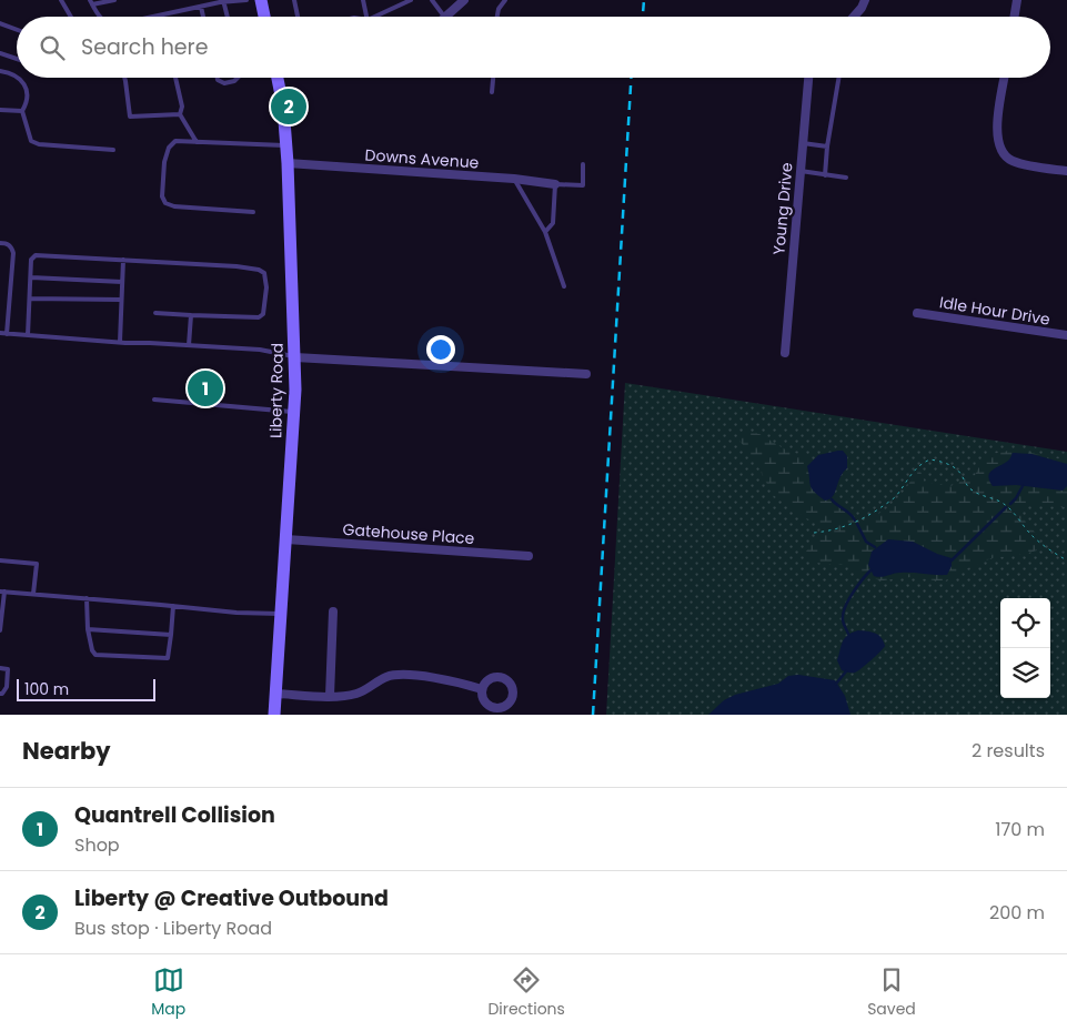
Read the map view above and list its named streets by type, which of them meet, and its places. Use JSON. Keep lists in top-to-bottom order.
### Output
{
  "streets": {
    "main road": ["Liberty Road"],
    "street": [
      "Downs Avenue",
      "Young Drive",
      "Idle Hour Drive",
      "Gatehouse Place"
    ]
  },
  "crossings": [
    ["Downs Avenue", "Liberty Road"],
    ["Liberty Road", "Gatehouse Place"]
  ],
  "scale_bar": "100 m",
  "page": {
    "search": "Search here",
    "pins": ["2", "1"],
    "scale": "100 m",
    "heading": ["Nearby", "2 results"],
    "list": [
      {
        "mark": "1",
        "name": "Quantrell Collision",
        "note": "Shop",
        "value": "170 m"
      },
      {
        "mark": "2",
        "name": "Liberty @ Creative Outbound",
        "note": "Bus stop · Liberty Road",
        "value": "200 m"
      }
    ],
    "nav": ["Map", "Directions", "Saved"]
  }
}
